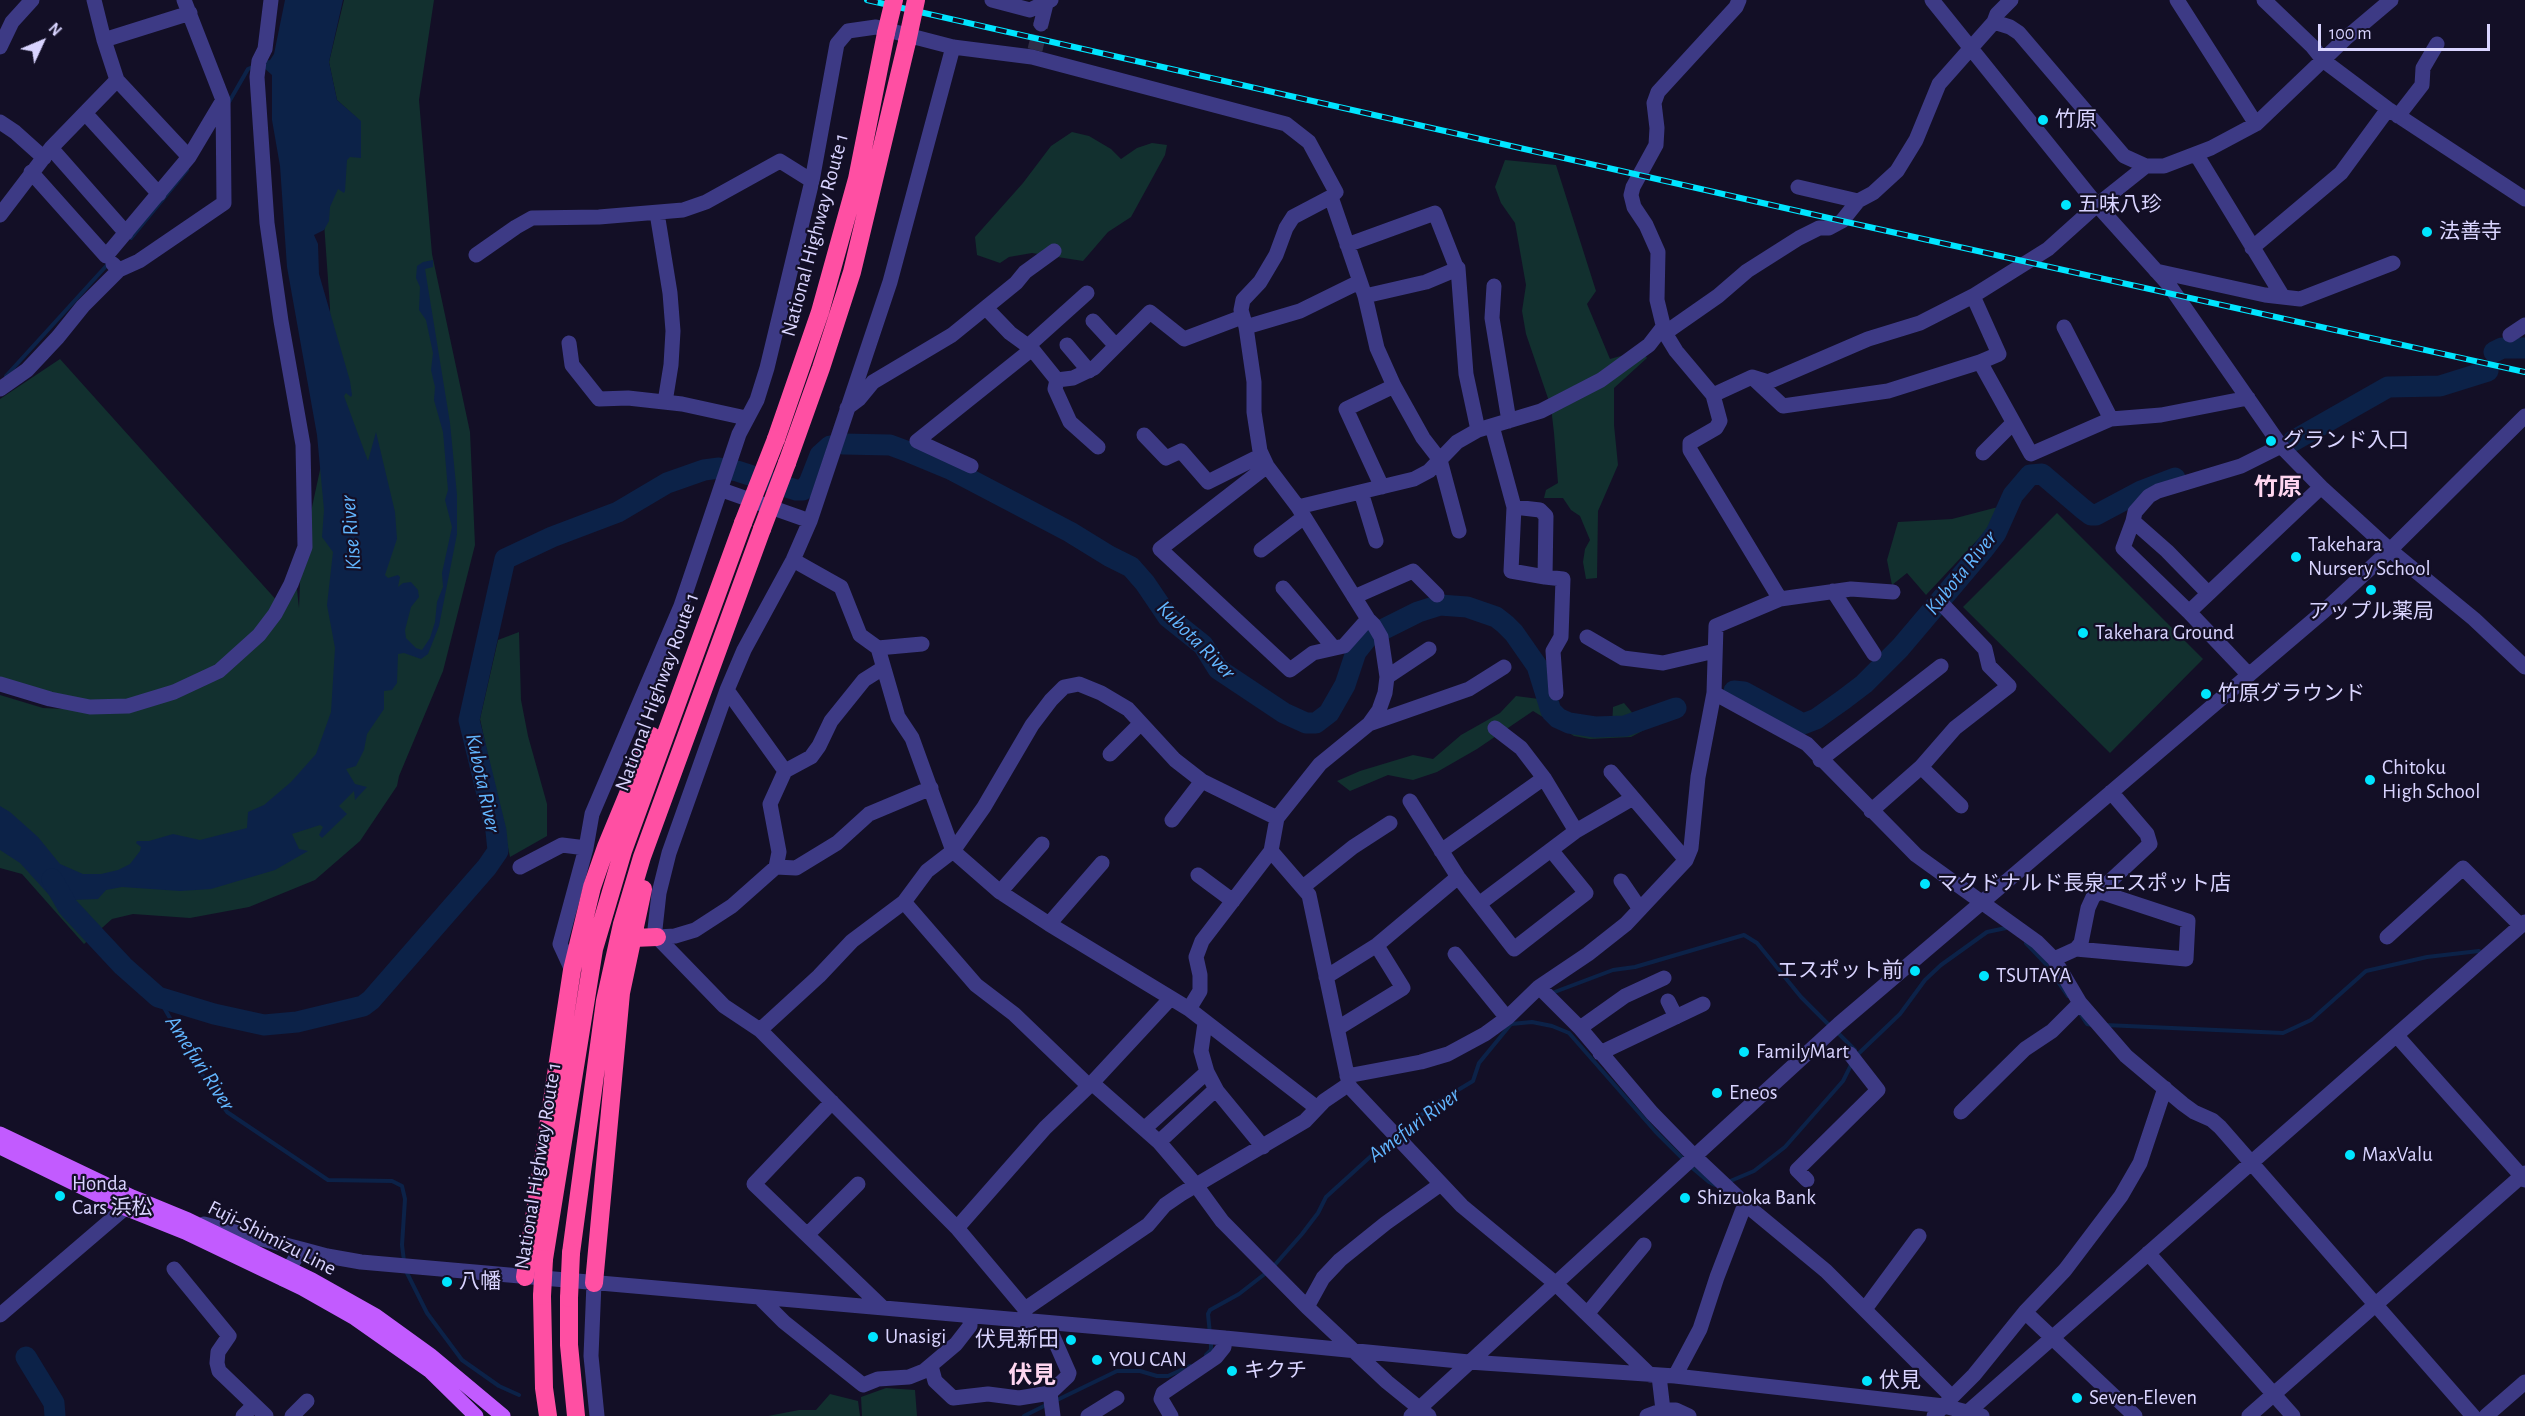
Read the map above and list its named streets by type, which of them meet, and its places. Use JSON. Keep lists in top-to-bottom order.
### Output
{
  "streets": {
    "highway": ["National Highway Route 1"],
    "main road": ["Fuji-Shimizu Line"]
  },
  "districts": ["竹原", "伏見"],
  "water": ["Kise River", "Kubota River", "Amefuri River"],
  "places": [
    "竹原",
    "五味八珍",
    "法善寺",
    "グランド入口",
    "Takehara Nursery School",
    "アップル薬局",
    "Takehara Ground",
    "竹原グラウンド",
    "Chitoku High School",
    "マクドナルド長泉エスポット店",
    "エスポット前",
    "TSUTAYA",
    "FamilyMart",
    "Eneos",
    "MaxValu",
    "Honda Cars 浜松",
    "Shizuoka Bank",
    "八幡",
    "Unasigi",
    "伏見新田",
    "YOU CAN",
    "キクチ",
    "伏見",
    "Seven-Eleven"
  ],
  "scale_bar": "100 m",
  "north": "top right"
}
